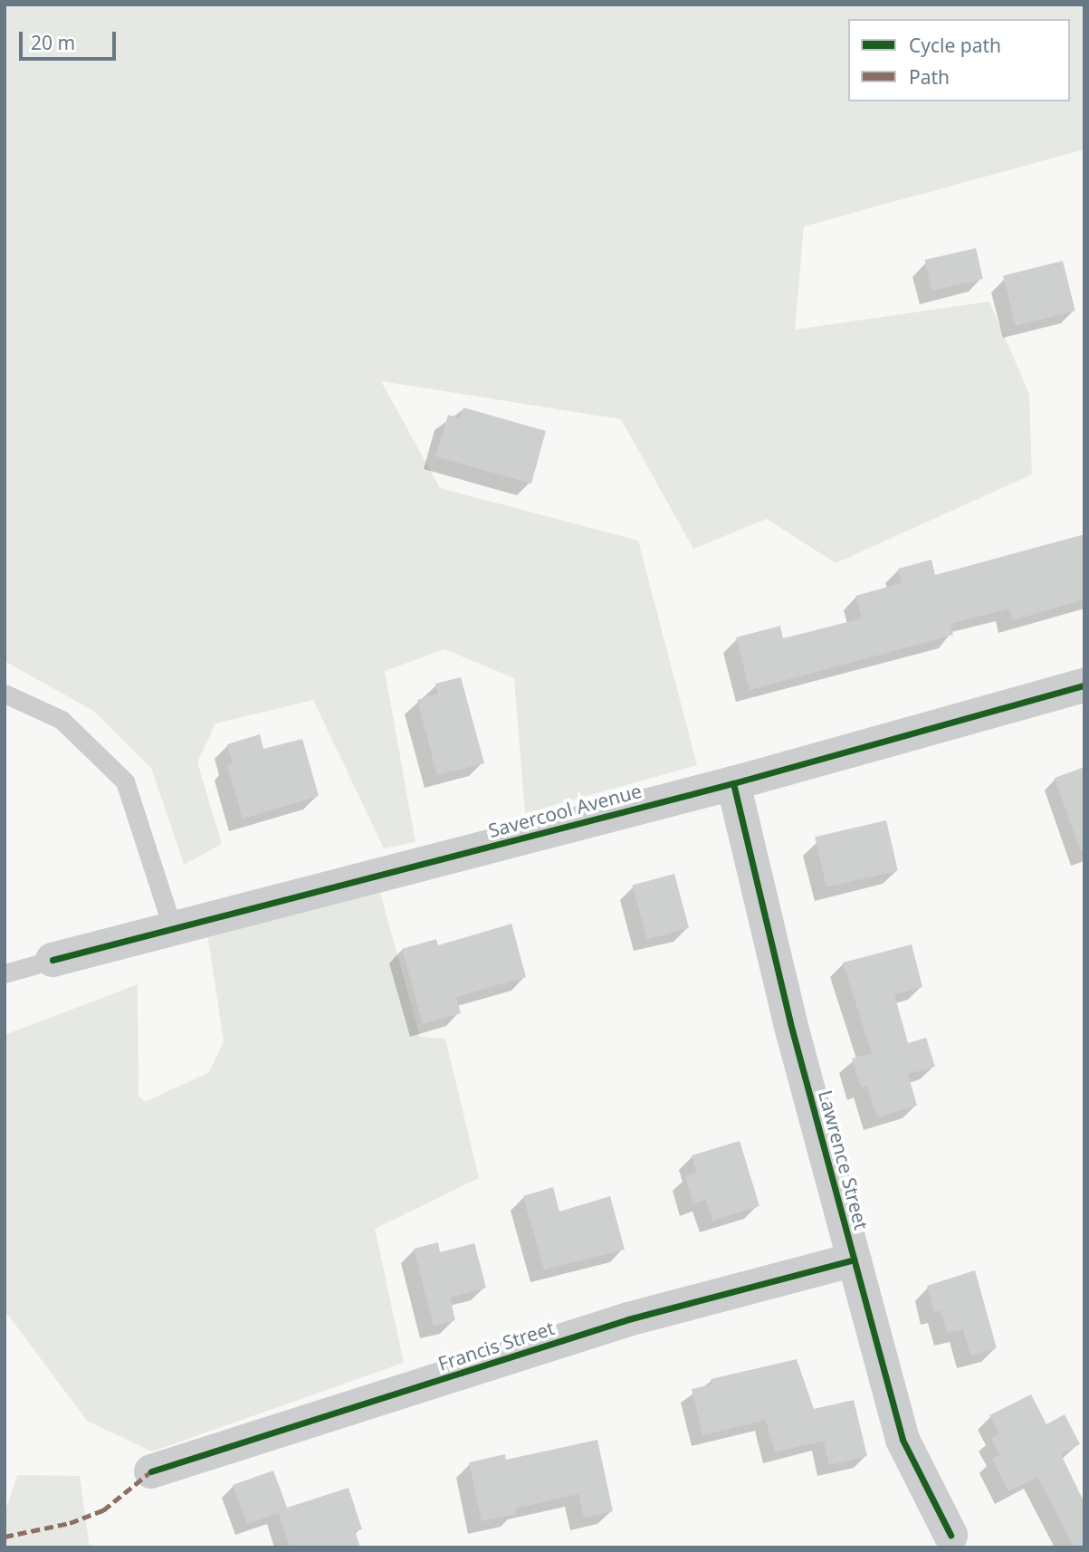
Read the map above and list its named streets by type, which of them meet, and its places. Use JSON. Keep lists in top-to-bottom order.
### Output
{
  "streets": {
    "street": ["Savercool Avenue", "Lawrence Street", "Francis Street"]
  },
  "crossings": [
    ["Savercool Avenue", "Lawrence Street"],
    ["Lawrence Street", "Francis Street"]
  ],
  "legend": ["Cycle path", "Path"],
  "scale_bar": "20 m"
}
